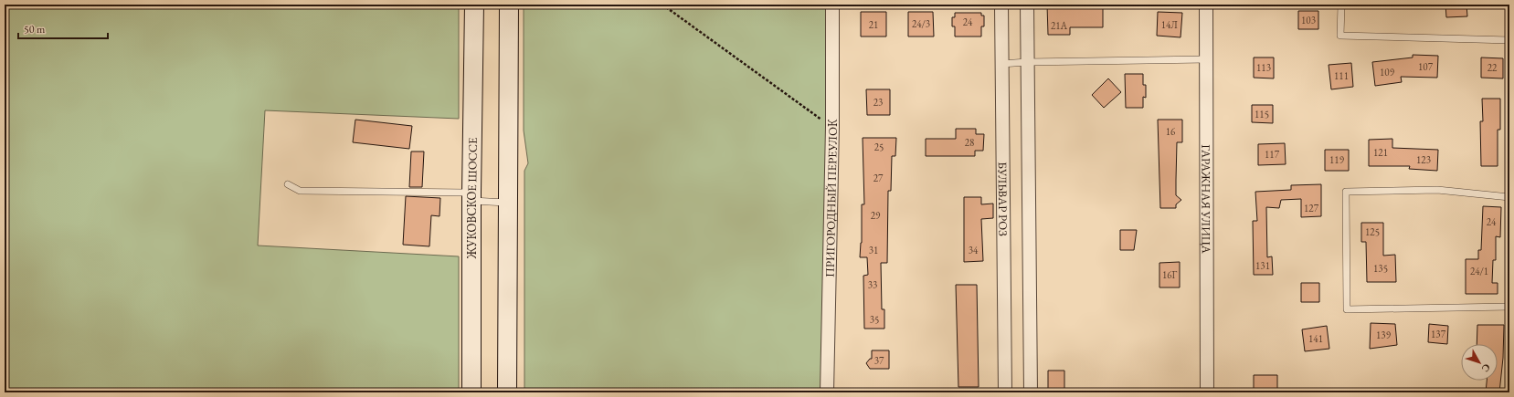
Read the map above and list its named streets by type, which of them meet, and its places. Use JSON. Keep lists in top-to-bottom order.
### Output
{
  "streets": {
    "main road": ["ЖУКОВСКОЕ ШОССЕ"],
    "street": ["ПРИГОРОДНЫЙ ПЕРЕУЛОК", "БУЛЬВАР РОЗ", "ГАРАЖНАЯ УЛИЦА"]
  },
  "house_numbers": [
    "103",
    "24",
    "24/3",
    "21",
    "14Л",
    "21А",
    "107",
    "113",
    "22",
    "109",
    "111",
    "23",
    "115",
    "16",
    "28",
    "25",
    "121",
    "117",
    "119",
    "123",
    "27",
    "127",
    "29",
    "24",
    "125",
    "31",
    "34",
    "131",
    "135",
    "24/1",
    "16Г",
    "33",
    "35",
    "137",
    "139",
    "141",
    "37"
  ],
  "scale_bar": "50 m",
  "north": "bottom right"
}
